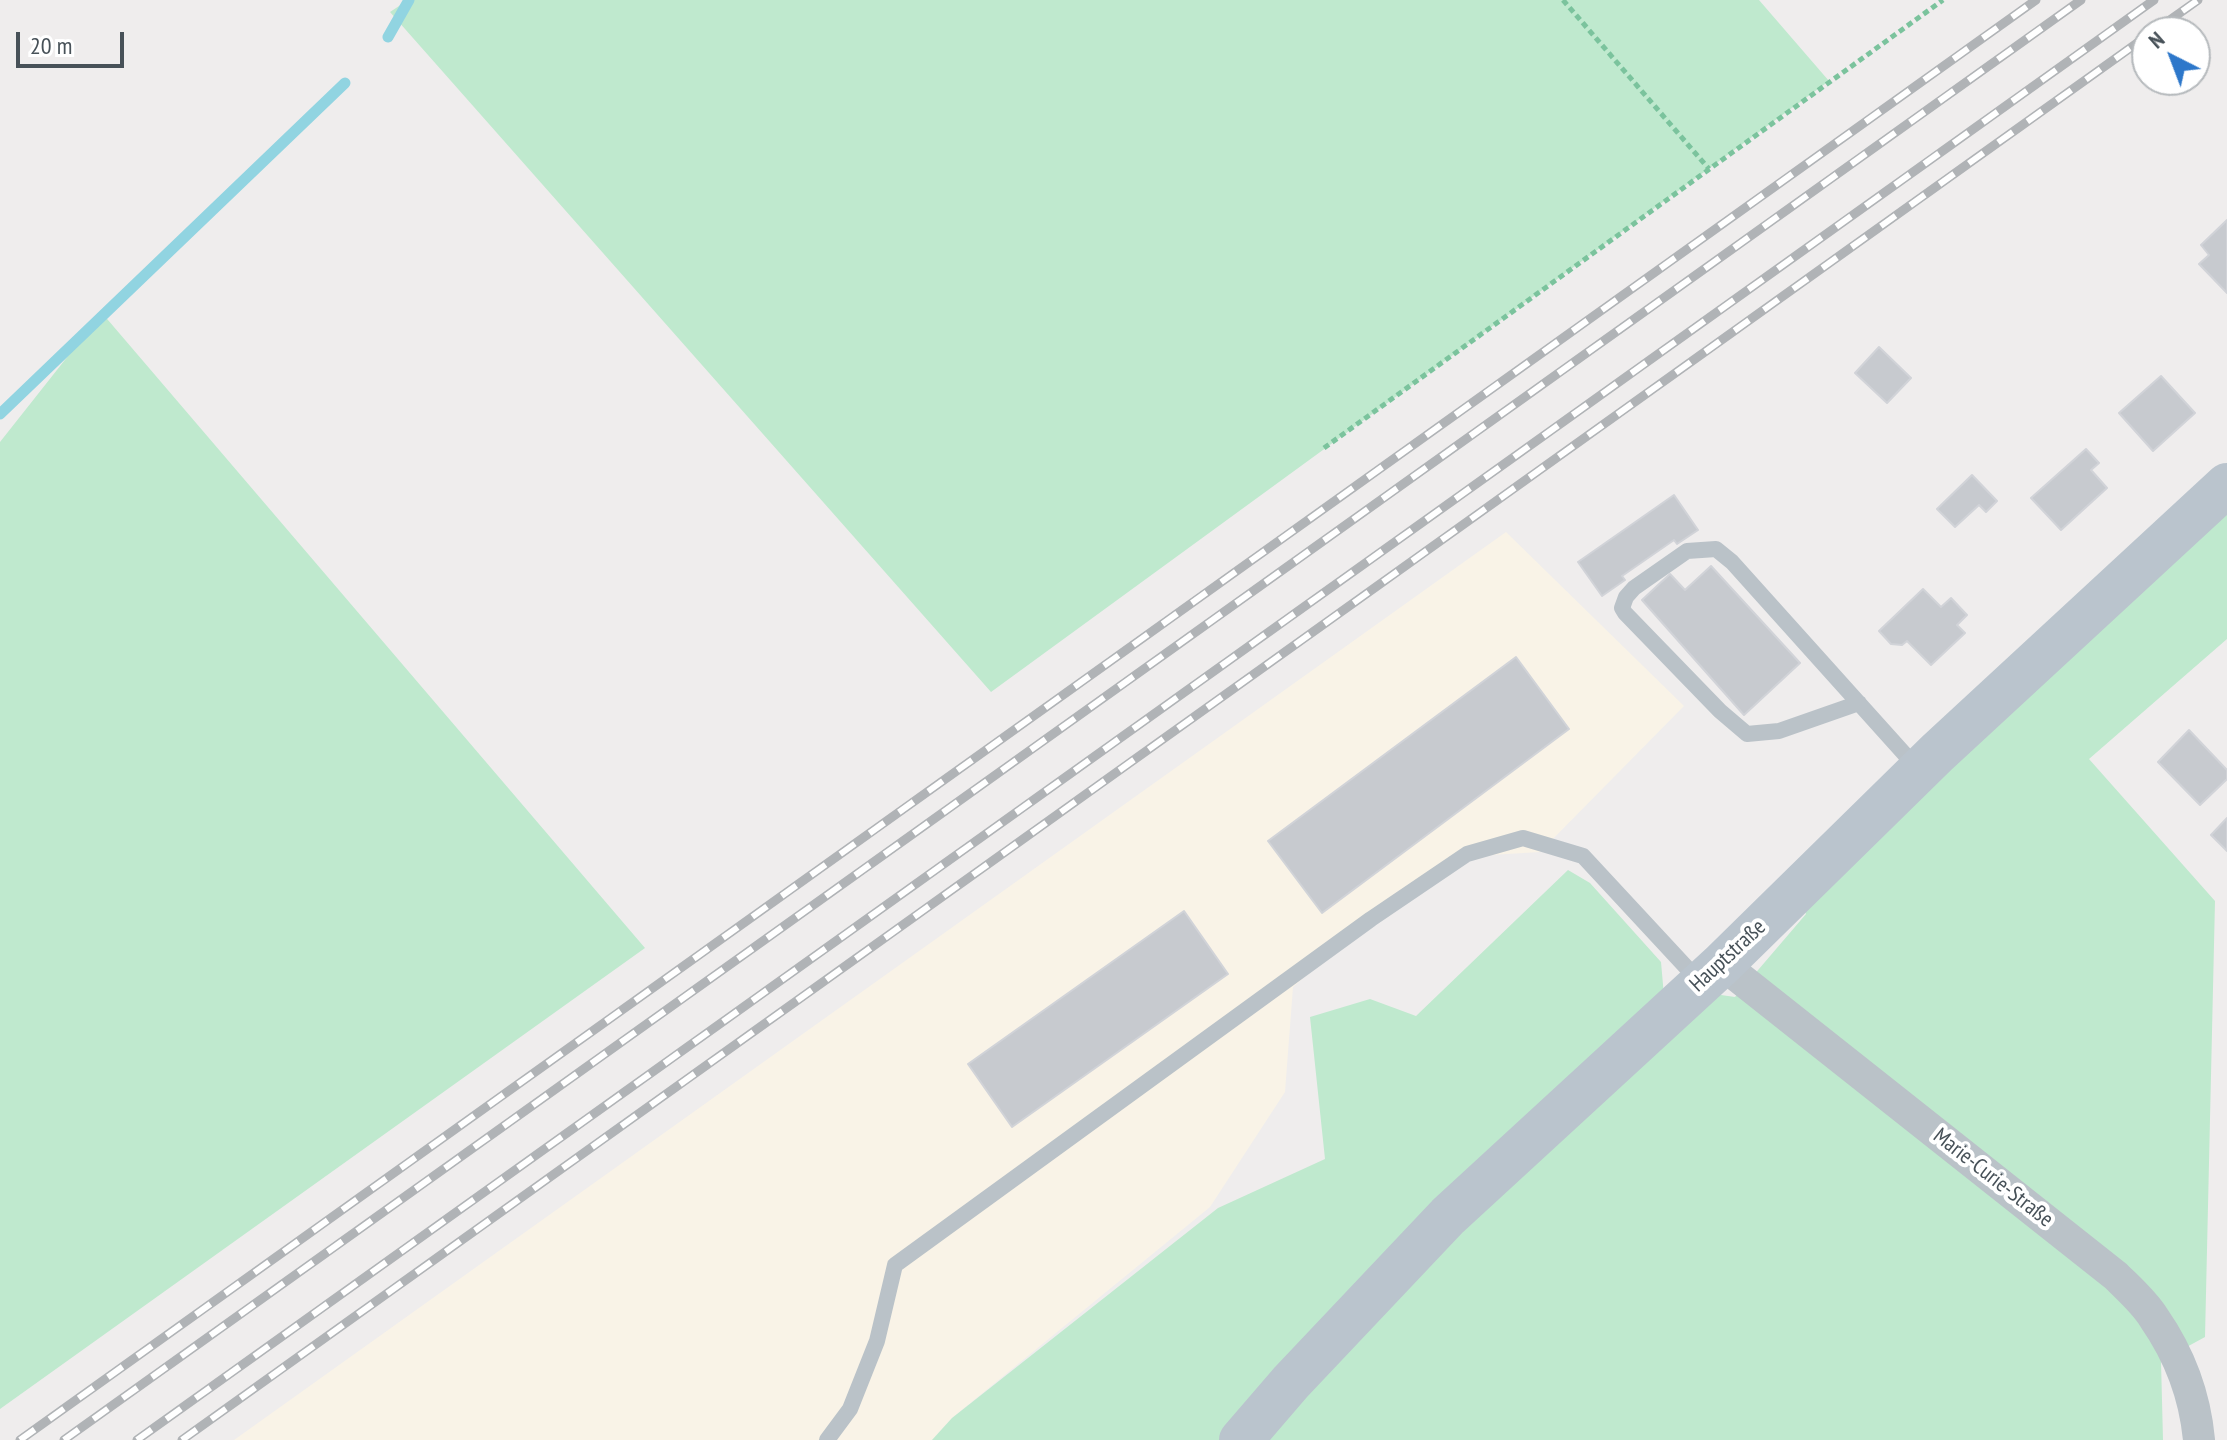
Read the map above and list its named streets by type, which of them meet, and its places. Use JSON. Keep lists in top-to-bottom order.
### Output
{
  "streets": {
    "street": ["Hauptstraße", "Marie-Curie-Straße"]
  },
  "crossings": [
    ["Hauptstraße", "Marie-Curie-Straße"]
  ],
  "scale_bar": "20 m",
  "north": "top left"
}
